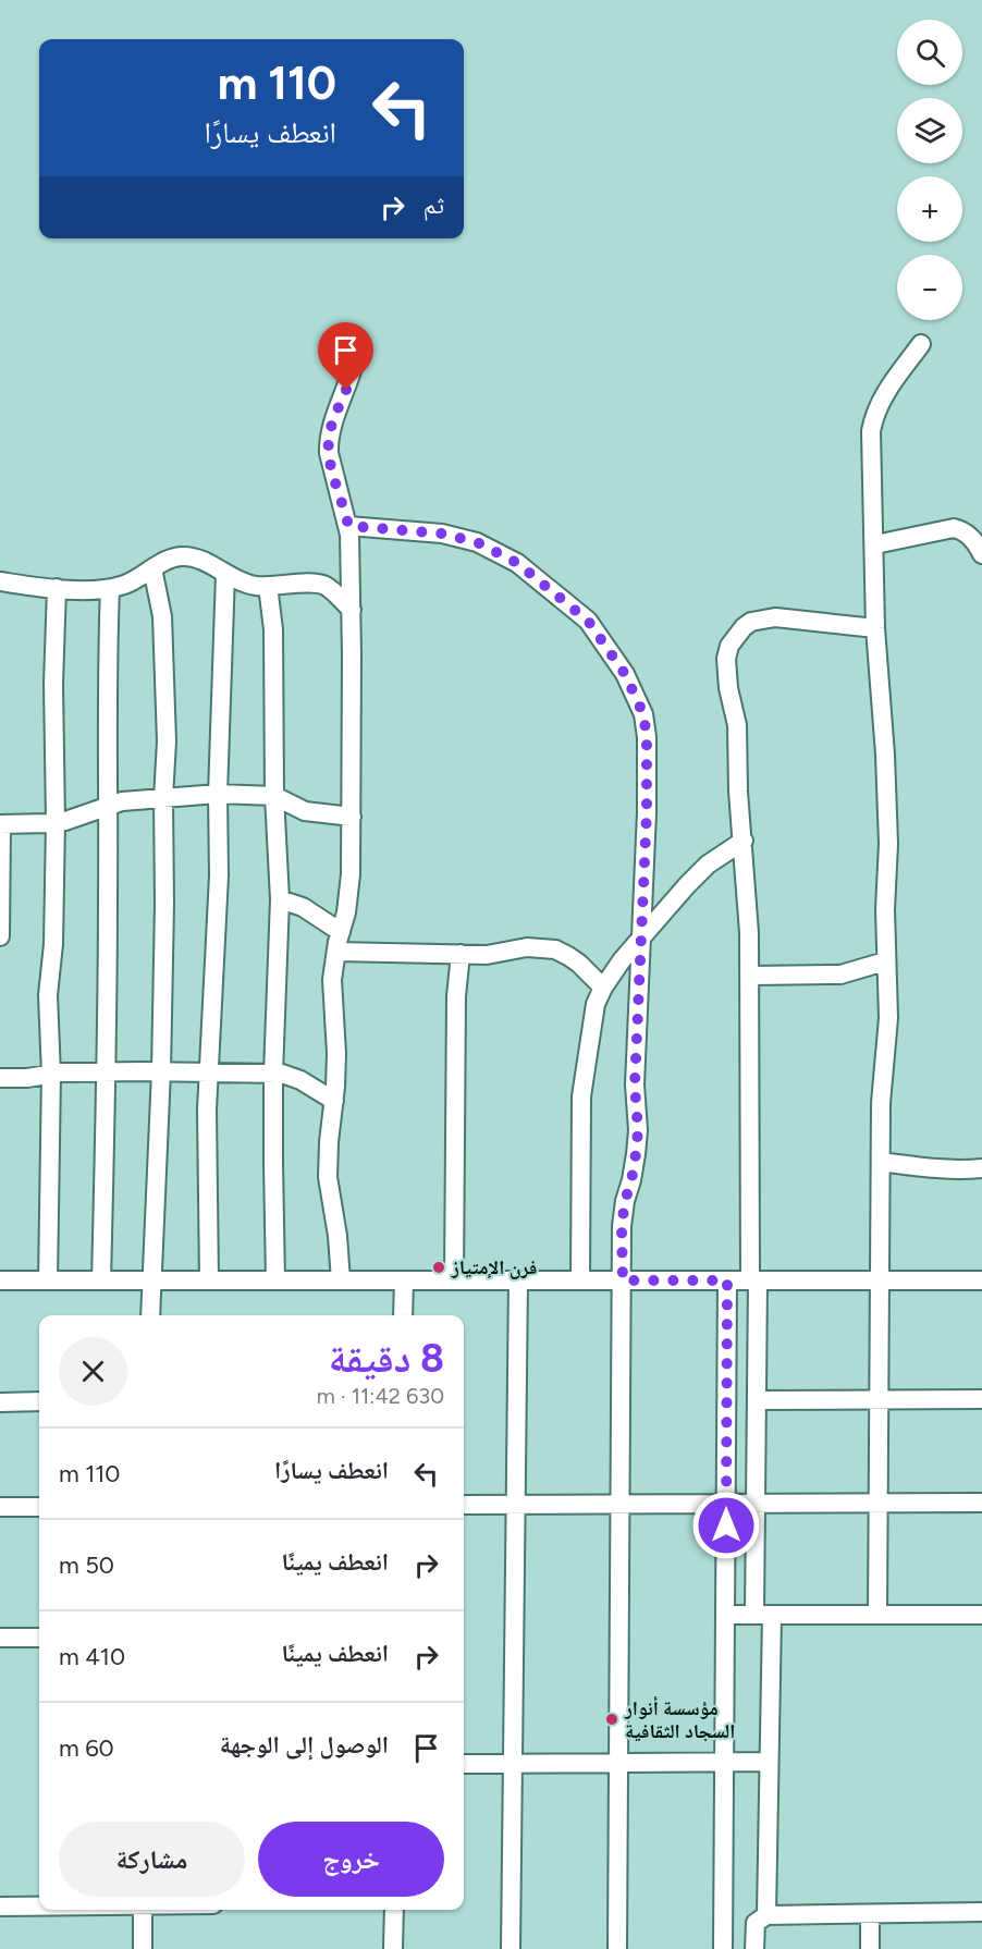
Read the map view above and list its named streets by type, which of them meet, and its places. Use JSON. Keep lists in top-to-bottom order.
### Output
{
  "places": ["فرن الإمتياز", "مؤسسة أنوار السجاد الثقافية"],
  "page": {
    "map_buttons": ["+", "−"],
    "turn": ["110 m", "انعطف يسارًا"],
    "then": "ثم",
    "heading": ["8 دقيقة", "630 m · 11:42"],
    "list": [
      {
        "name": "انعطف يسارًا",
        "value": "110 m"
      },
      {
        "name": "انعطف يمينًا",
        "value": "50 m"
      },
      {
        "name": "انعطف يمينًا",
        "value": "410 m"
      },
      {
        "name": "الوصول إلى الوجهة",
        "value": "60 m"
      }
    ],
    "buttons": ["خروج", "مشاركة"]
  }
}
